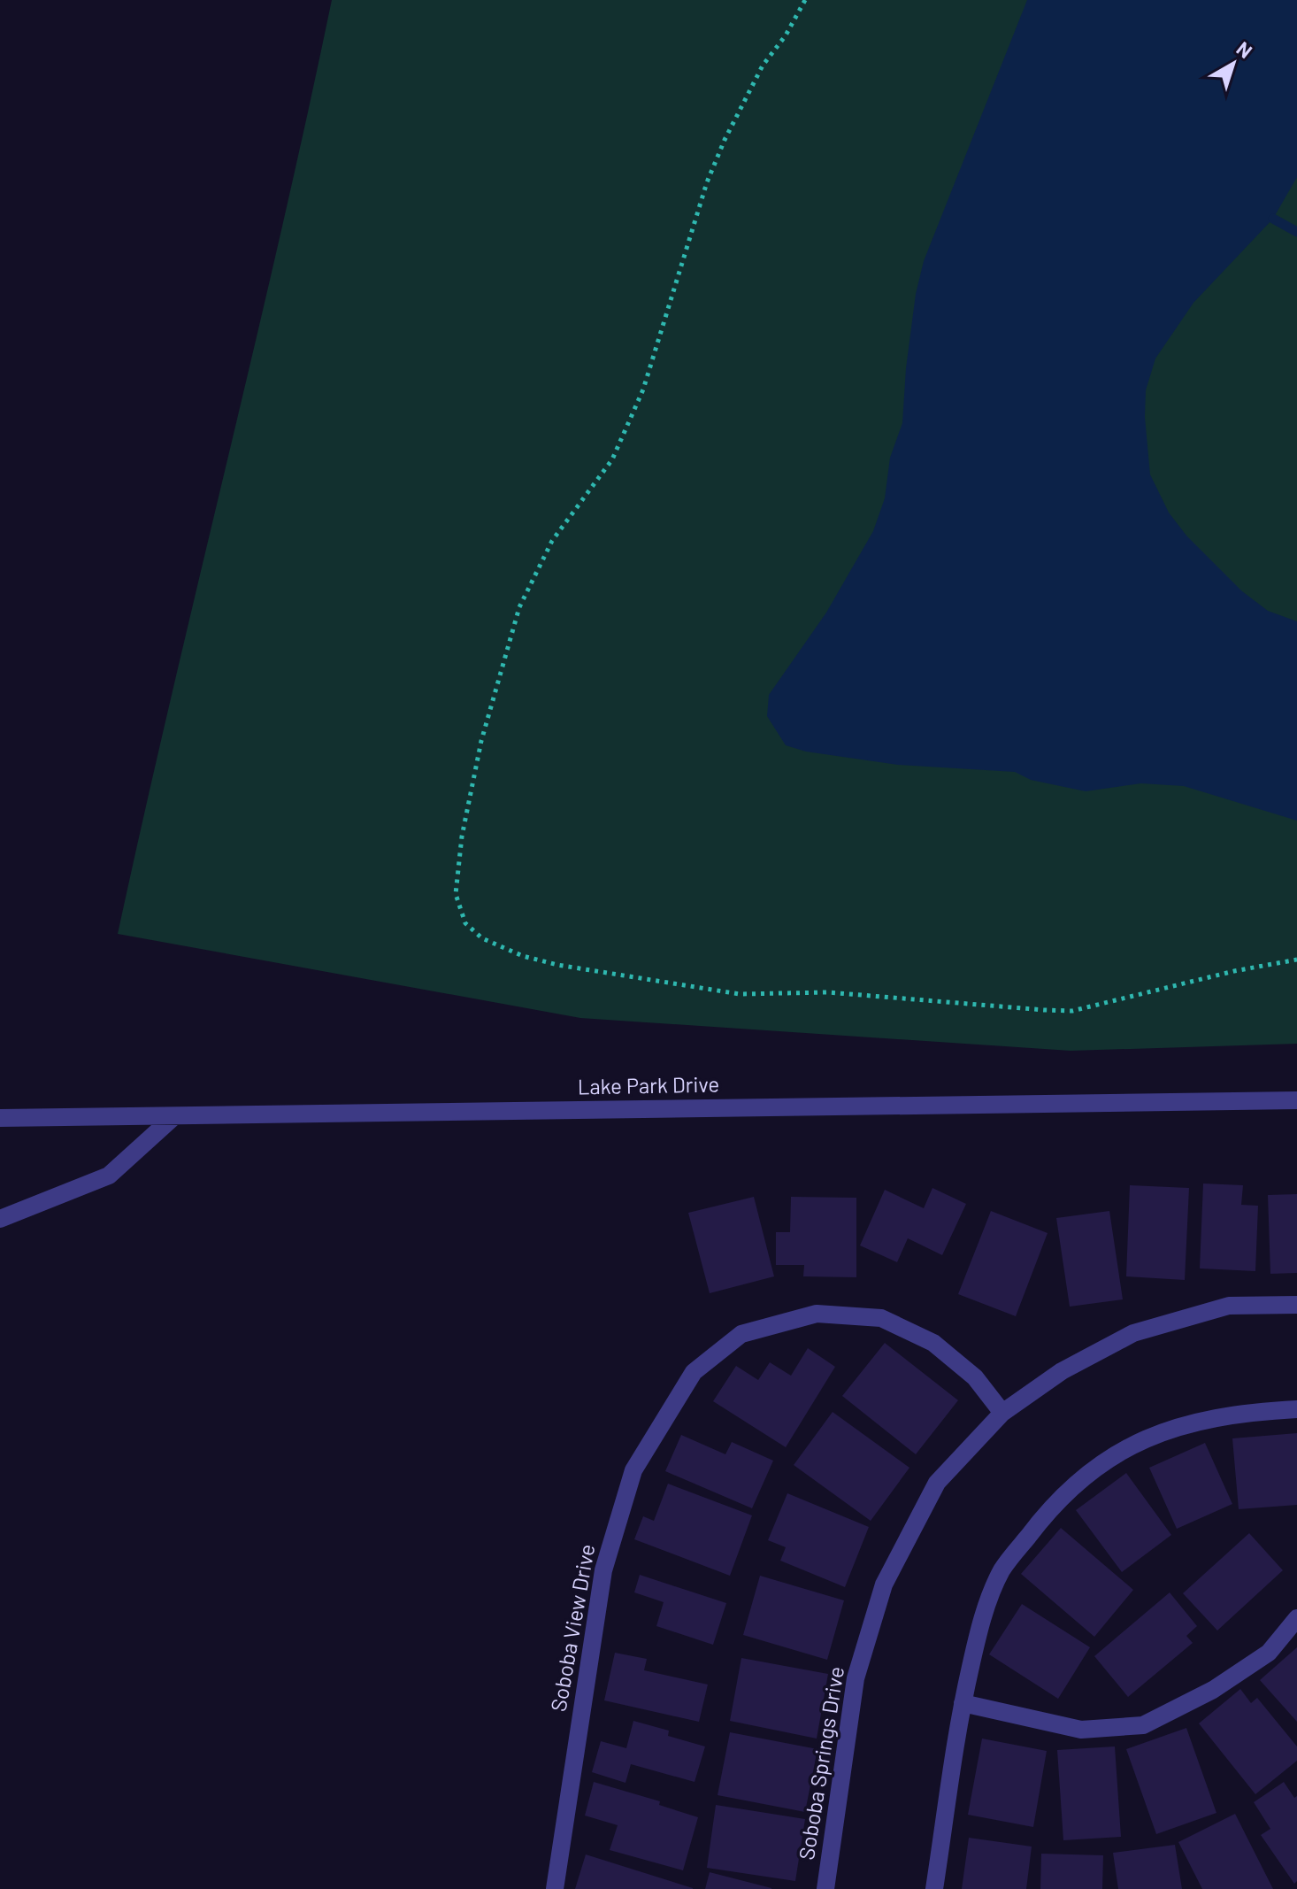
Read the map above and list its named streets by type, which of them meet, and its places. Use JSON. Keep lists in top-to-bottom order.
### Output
{
  "streets": {
    "street": ["Lake Park Drive", "Soboba View Drive", "Soboba Springs Drive"]
  },
  "crossings": [
    ["Soboba View Drive", "Soboba Springs Drive"]
  ],
  "north": "top right"
}
